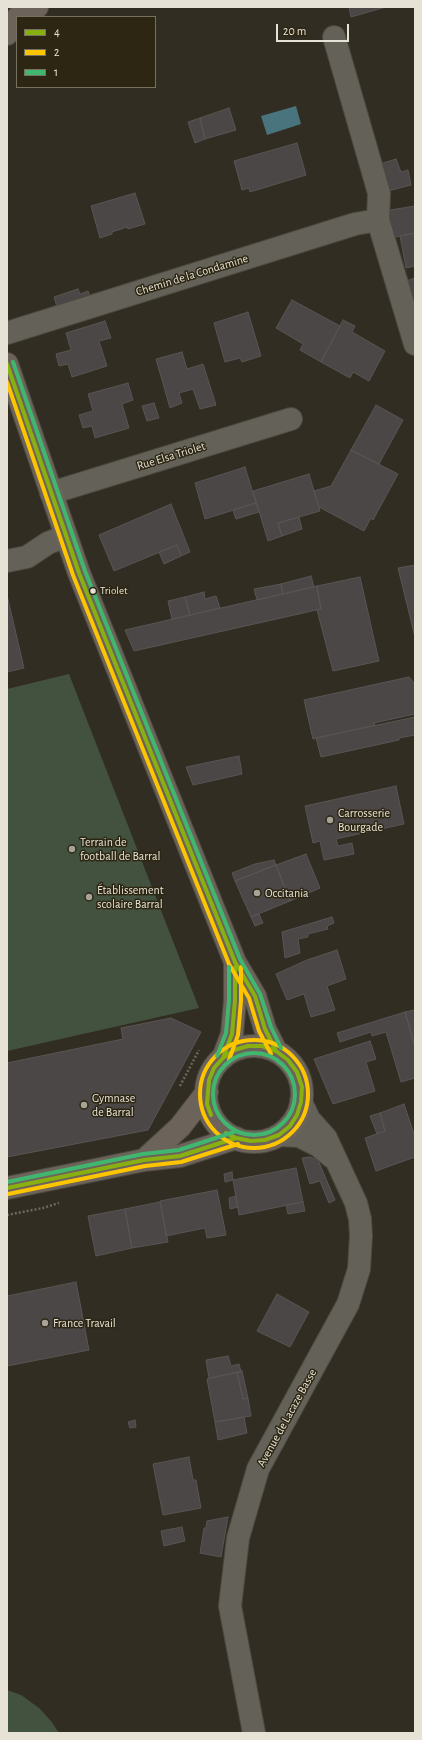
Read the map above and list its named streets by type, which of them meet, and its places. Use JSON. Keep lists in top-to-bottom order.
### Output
{
  "streets": {
    "street": ["Chemin de la Condamine", "Rue Elsa Triolet", "Avenue de Lacaze Basse"]
  },
  "places": [
    "Triolet",
    "Carrosserie Bourgade",
    "Terrain de football de Barral",
    "Occitania",
    "Établissement scolaire Barral",
    "Gymnase de Barral",
    "France Travail"
  ],
  "lines": ["transit line 1", "transit line 4", "transit line 2"],
  "legend": ["4", "2", "1"],
  "scale_bar": "20 m"
}
